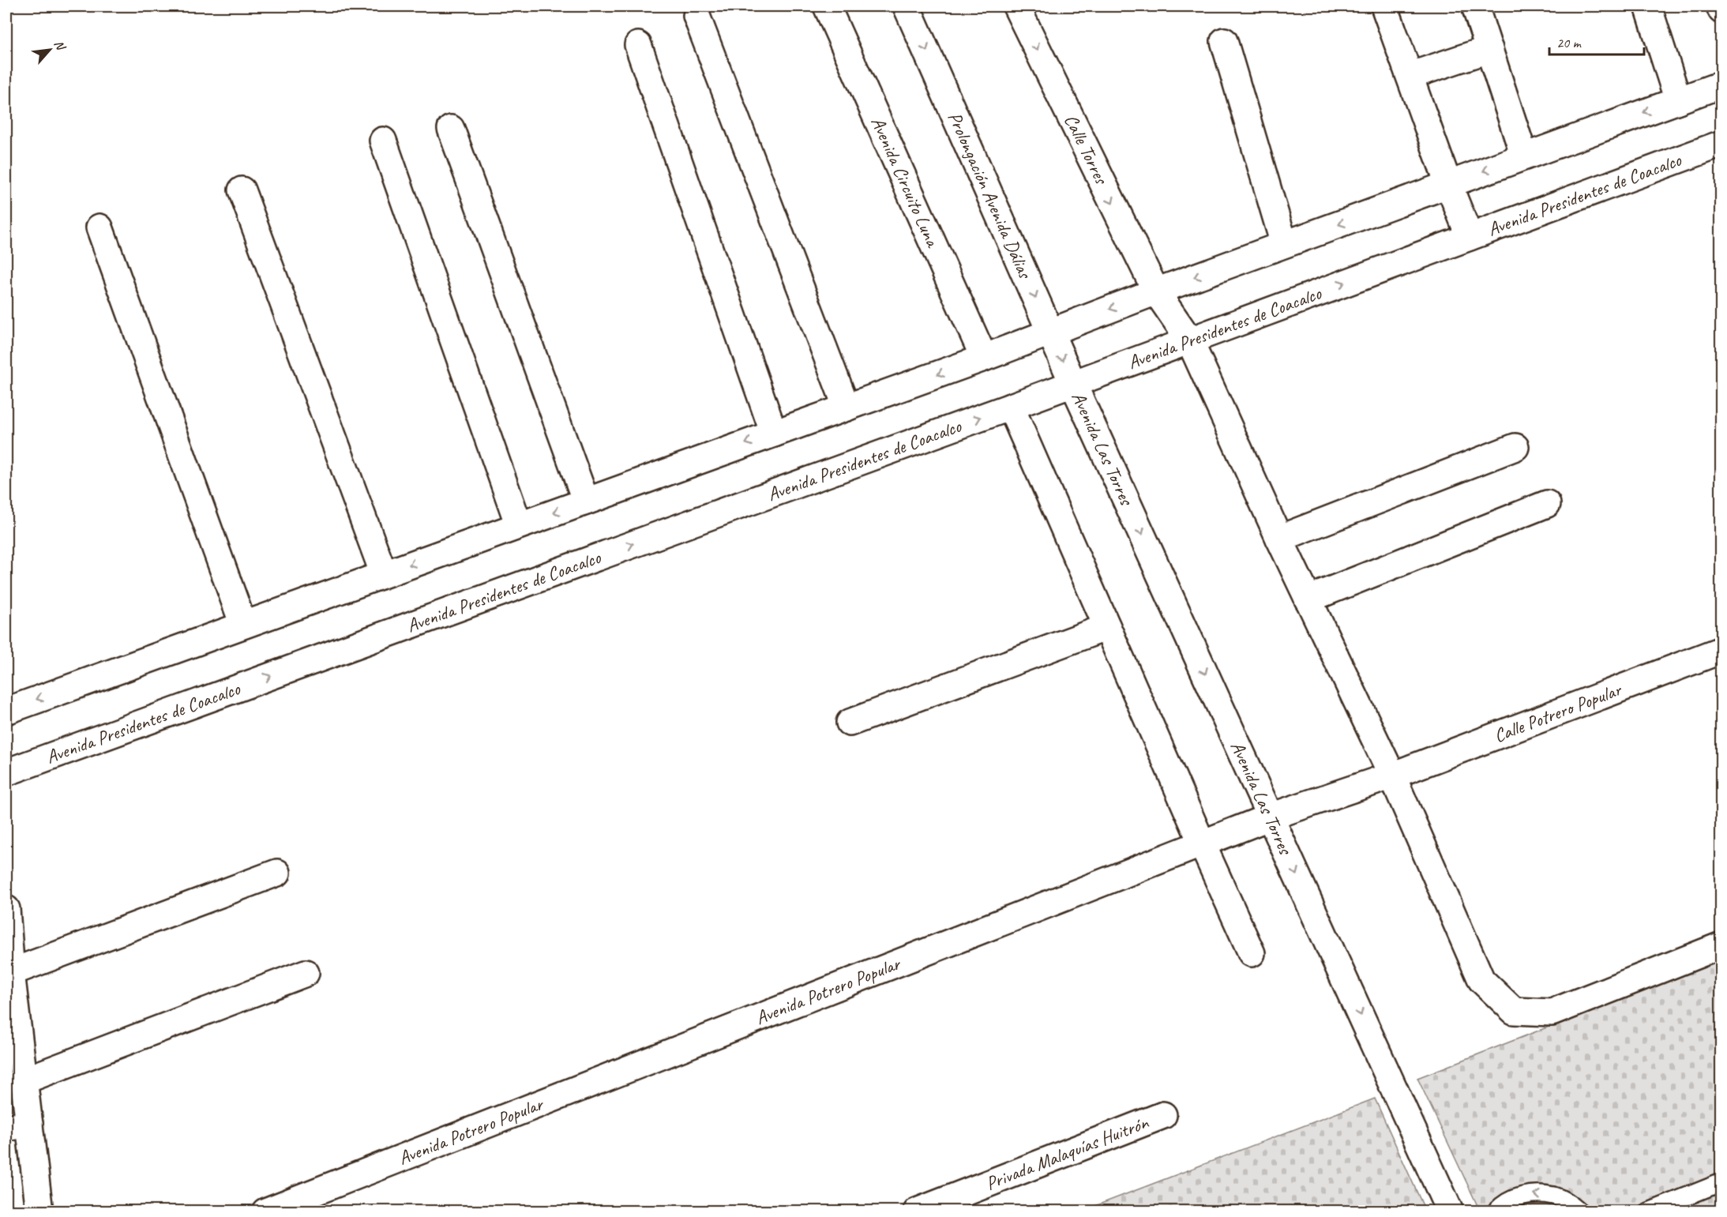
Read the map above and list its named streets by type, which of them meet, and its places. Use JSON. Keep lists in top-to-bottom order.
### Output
{
  "streets": {
    "street": [
      "Calle Torres",
      "Avenida Circuito Luna",
      "Prolongación Avenida Dálias",
      "Avenida Presidentes de Coacalco",
      "Avenida Las Torres",
      "Calle Potrero Popular",
      "Avenida Potrero Popular",
      "Privada Malaquías Huitrón"
    ]
  },
  "crossings": [
    ["Calle Torres", "Avenida Presidentes de Coacalco"],
    ["Calle Torres", "Calle Potrero Popular"],
    ["Calle Torres", "Avenida Potrero Popular"],
    ["Prolongación Avenida Dálias", "Avenida Presidentes de Coacalco"],
    ["Prolongación Avenida Dálias", "Avenida Las Torres"],
    ["Avenida Presidentes de Coacalco", "Avenida Las Torres"],
    ["Avenida Las Torres", "Avenida Potrero Popular"],
    ["Calle Potrero Popular", "Avenida Potrero Popular"]
  ],
  "scale_bar": "20 m",
  "north": "top right"
}
